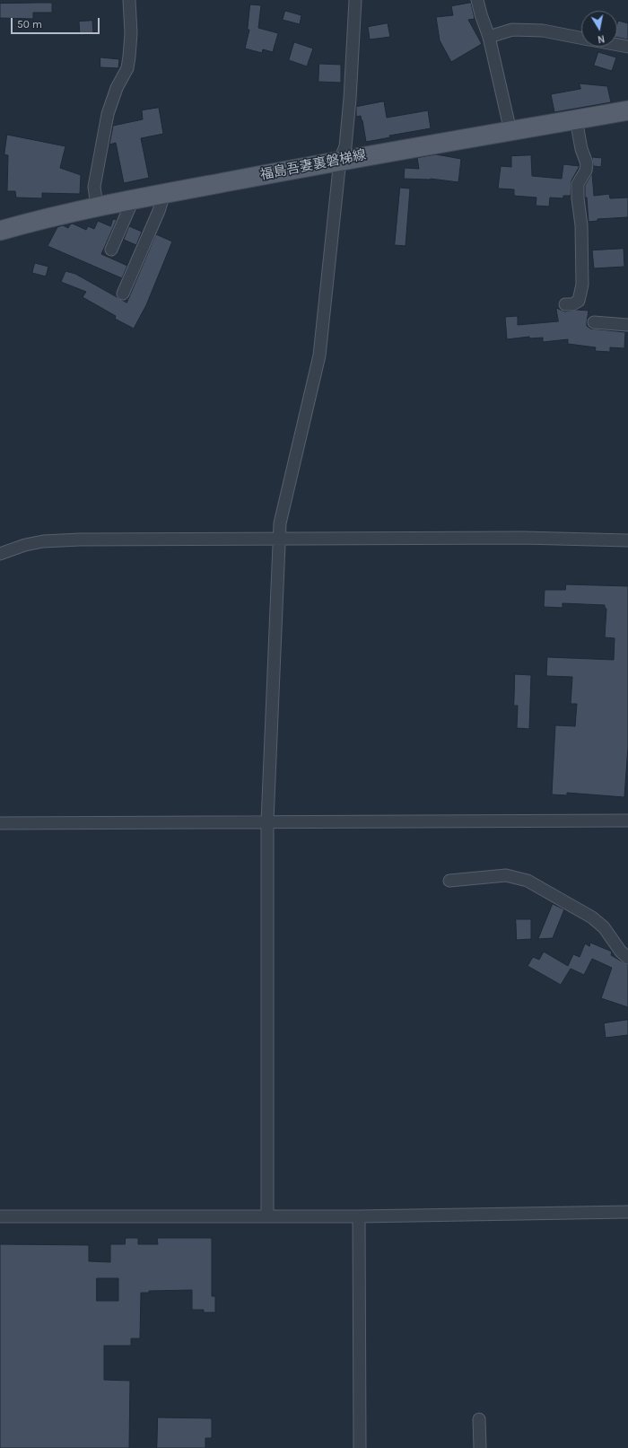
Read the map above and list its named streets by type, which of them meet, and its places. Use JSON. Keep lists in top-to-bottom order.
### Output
{
  "streets": {
    "main road": ["福島吾妻裏磐梯線"]
  },
  "scale_bar": "50 m",
  "north": "bottom"
}
